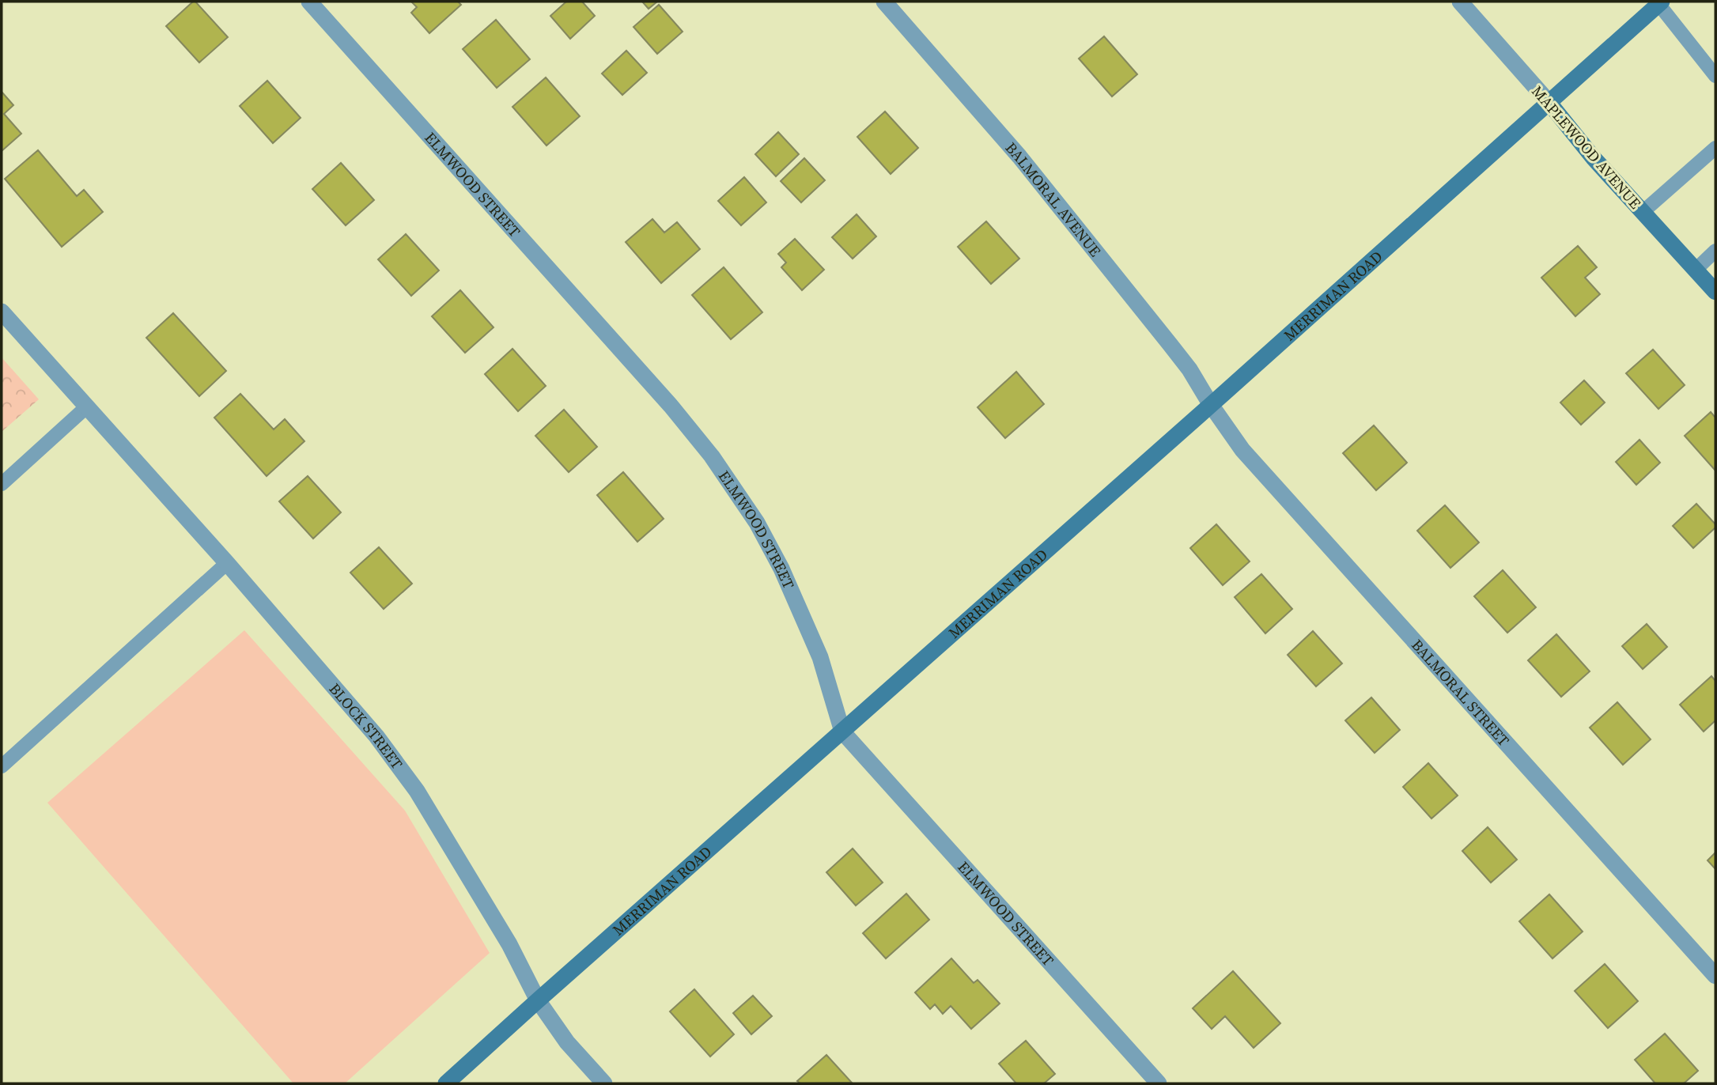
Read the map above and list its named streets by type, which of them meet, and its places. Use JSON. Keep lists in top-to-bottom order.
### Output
{
  "streets": {
    "main road": ["MAPLEWOOD AVENUE", "MERRIMAN ROAD"],
    "street": [
      "ELMWOOD STREET",
      "BALMORAL AVENUE",
      "BALMORAL STREET",
      "BLOCK STREET"
    ]
  },
  "crossings": [
    ["MAPLEWOOD AVENUE", "MERRIMAN ROAD"],
    ["ELMWOOD STREET", "MERRIMAN ROAD"],
    ["BALMORAL AVENUE", "MERRIMAN ROAD"],
    ["BALMORAL AVENUE", "BALMORAL STREET"],
    ["MERRIMAN ROAD", "BALMORAL STREET"],
    ["MERRIMAN ROAD", "BLOCK STREET"]
  ]
}
